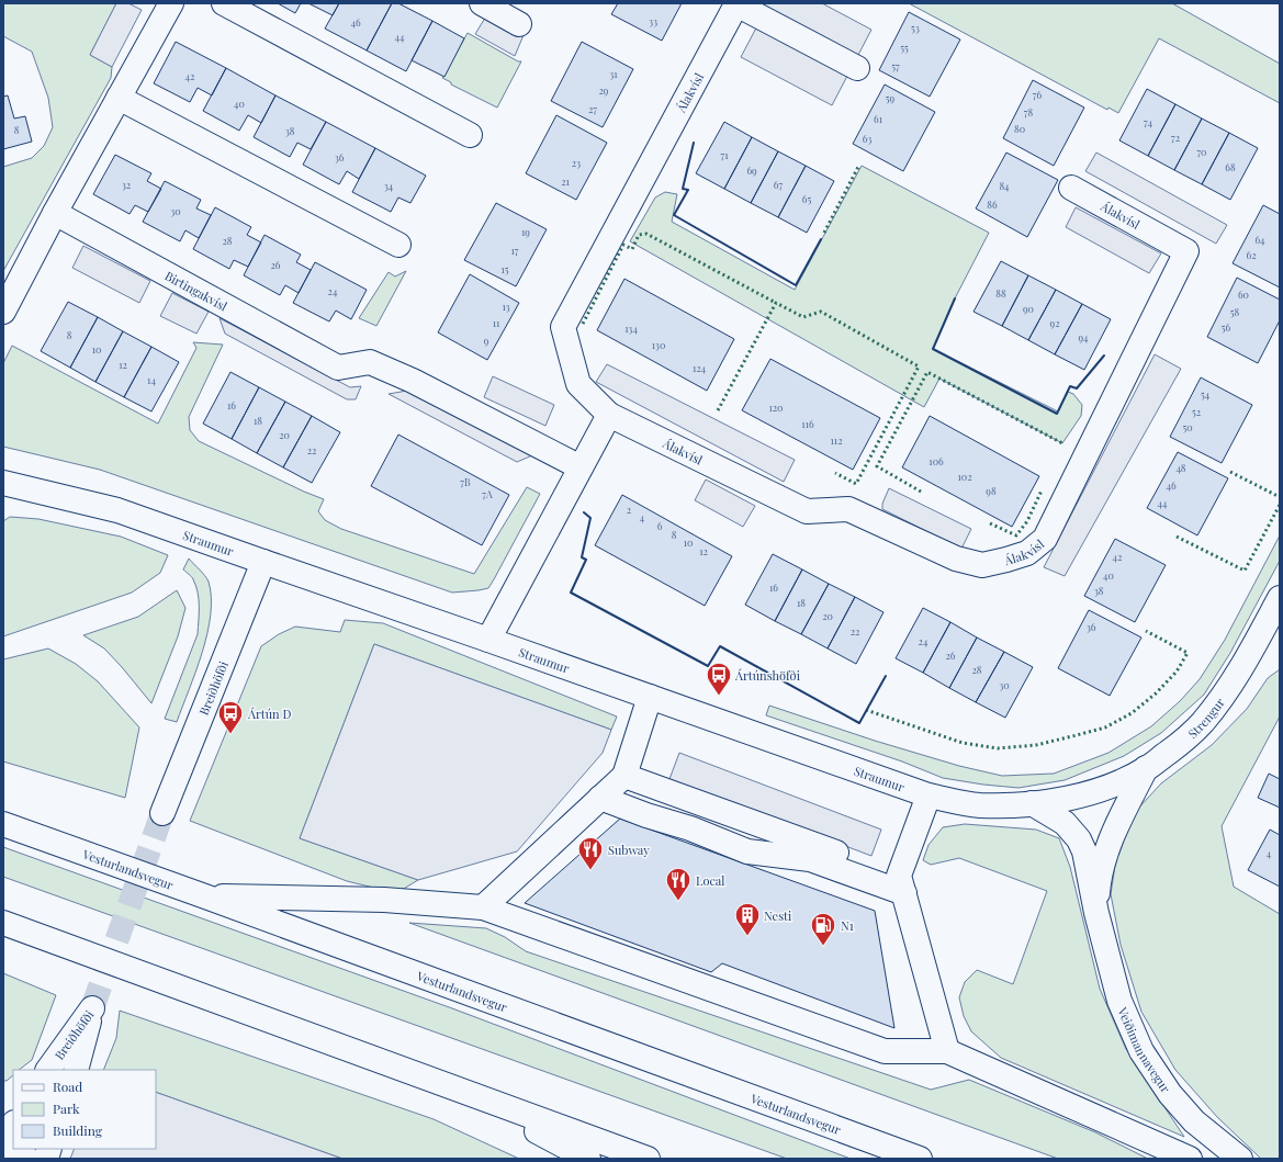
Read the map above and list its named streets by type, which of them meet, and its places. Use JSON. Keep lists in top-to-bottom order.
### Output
{
  "streets": {
    "main road": [
      "Álakvísl",
      "Birtingakvísl",
      "Straumur",
      "Breiðhöfði",
      "Strengur",
      "Vesturlandsvegur",
      "Veiðimannavegur"
    ]
  },
  "crossings": [
    ["Straumur", "Breiðhöfði"],
    ["Straumur", "Strengur"],
    ["Straumur", "Veiðimannavegur"],
    ["Strengur", "Veiðimannavegur"]
  ],
  "places": {
    "bus stop": ["Ártúnshöfði", "Ártún D"],
    "restaurant": ["Subway", "Local"],
    "building": ["Nesti"],
    "fuel station": ["N1"]
  },
  "house_numbers": [
    "33",
    "46",
    "53",
    "44",
    "55",
    "57",
    "31",
    "42",
    "29",
    "76",
    "59",
    "40",
    "27",
    "78",
    "61",
    "74",
    "80",
    "8",
    "38",
    "72",
    "63",
    "70",
    "71",
    "36",
    "23",
    "68",
    "69",
    "21",
    "32",
    "67",
    "34",
    "84",
    "65",
    "86",
    "30",
    "19",
    "64",
    "28",
    "17",
    "62",
    "26",
    "15",
    "24",
    "88",
    "60",
    "13",
    "90",
    "58",
    "11",
    "92",
    "56",
    "134",
    "8",
    "94",
    "9",
    "130",
    "10",
    "12",
    "124",
    "14",
    "54",
    "16",
    "120",
    "52",
    "18",
    "116",
    "50",
    "20",
    "112",
    "22",
    "106",
    "48",
    "102",
    "7B",
    "46",
    "98",
    "7A",
    "44",
    "2",
    "4",
    "6",
    "8",
    "10",
    "12",
    "42",
    "40",
    "16",
    "38",
    "18",
    "20",
    "36",
    "22",
    "24",
    "26",
    "28",
    "30",
    "4"
  ],
  "legend": ["Road", "Park", "Building"]
}
